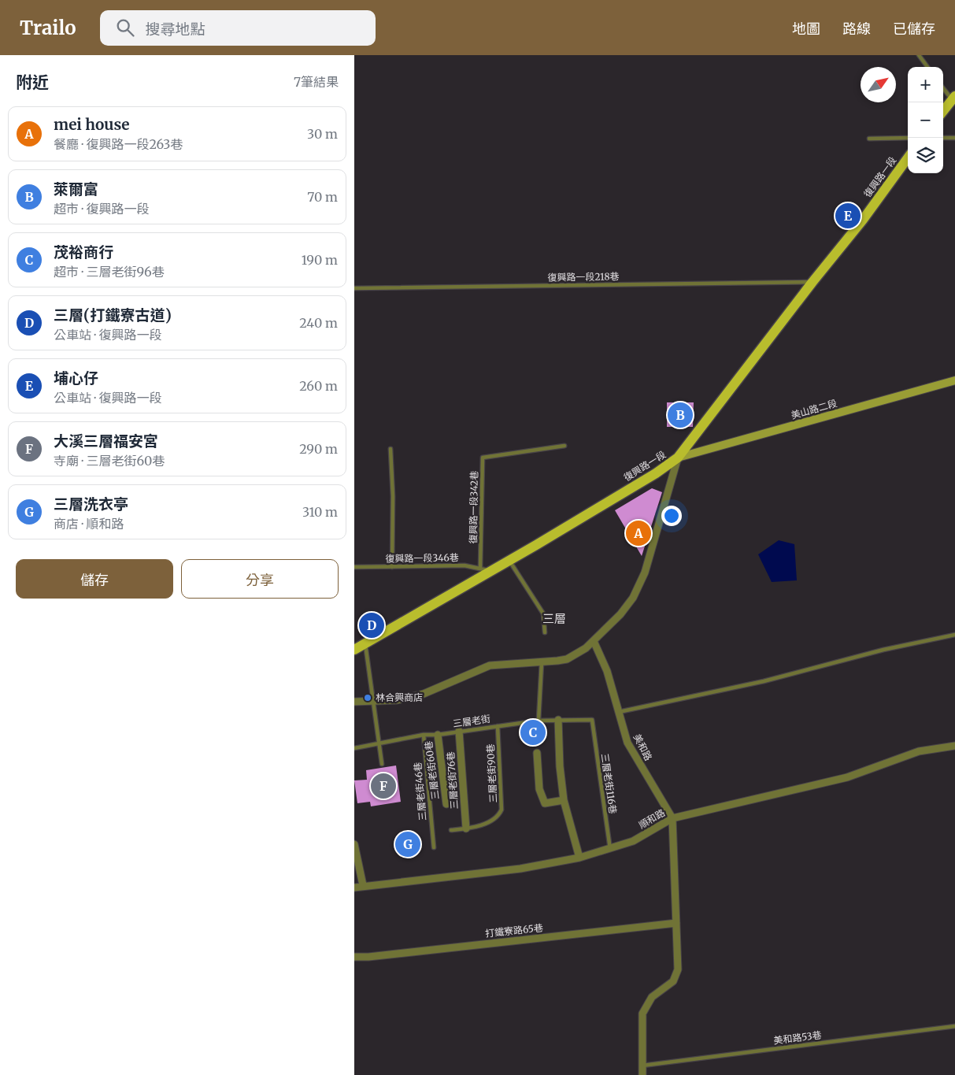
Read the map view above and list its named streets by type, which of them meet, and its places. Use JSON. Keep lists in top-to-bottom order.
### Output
{
  "streets": {
    "main road": ["復興路一段"],
    "street": [
      "美山路二段",
      "美和路",
      "三層老街60巷",
      "三層老街76巷",
      "順和路",
      "打鐵寮路65巷"
    ],
    "lane": [
      "復興路一段218巷",
      "復興路一段342巷",
      "復興路一段346巷",
      "三層老街",
      "三層老街90巷",
      "三層老街116巷",
      "三層老街46巷",
      "美和路53巷"
    ]
  },
  "crossings": [
    ["復興路一段", "復興路一段218巷"],
    ["復興路一段", "美山路二段"],
    ["復興路一段", "復興路一段346巷"],
    ["復興路一段342巷", "復興路一段346巷"],
    ["三層老街", "三層老街60巷"],
    ["三層老街", "三層老街90巷"],
    ["三層老街", "三層老街76巷"],
    ["三層老街", "三層老街116巷"],
    ["三層老街", "三層老街46巷"],
    ["美和路", "順和路"],
    ["美和路", "打鐵寮路65巷"],
    ["美和路", "美和路53巷"],
    ["三層老街90巷", "三層老街76巷"],
    ["三層老街116巷", "順和路"]
  ],
  "districts": ["三層"],
  "places": ["林合興商店"],
  "north": "top right",
  "page": {
    "header": "Trailo",
    "search": "搜尋地點",
    "nav": ["地圖", "路線", "已儲存"],
    "heading": ["附近", "7筆結果"],
    "map_buttons": ["+", "−"],
    "list": [
      {
        "mark": "A",
        "name": "mei house",
        "note": "餐廳 · 復興路一段263巷",
        "value": "30 m"
      },
      {
        "mark": "B",
        "name": "萊爾富",
        "note": "超市 · 復興路一段",
        "value": "70 m"
      },
      {
        "mark": "C",
        "name": "茂裕商行",
        "note": "超市 · 三層老街96巷",
        "value": "190 m"
      },
      {
        "mark": "D",
        "name": "三層(打鐵寮古道)",
        "note": "公車站 · 復興路一段",
        "value": "240 m"
      },
      {
        "mark": "E",
        "name": "埔心仔",
        "note": "公車站 · 復興路一段",
        "value": "260 m"
      },
      {
        "mark": "F",
        "name": "大溪三層福安宮",
        "note": "寺廟 · 三層老街60巷",
        "value": "290 m"
      },
      {
        "mark": "G",
        "name": "三層洗衣亭",
        "note": "商店 · 順和路",
        "value": "310 m"
      }
    ],
    "pins": [
      "E",
      "B",
      "A",
      "D",
      "C",
      "F",
      "G"
    ],
    "buttons": ["儲存", "分享"]
  }
}
